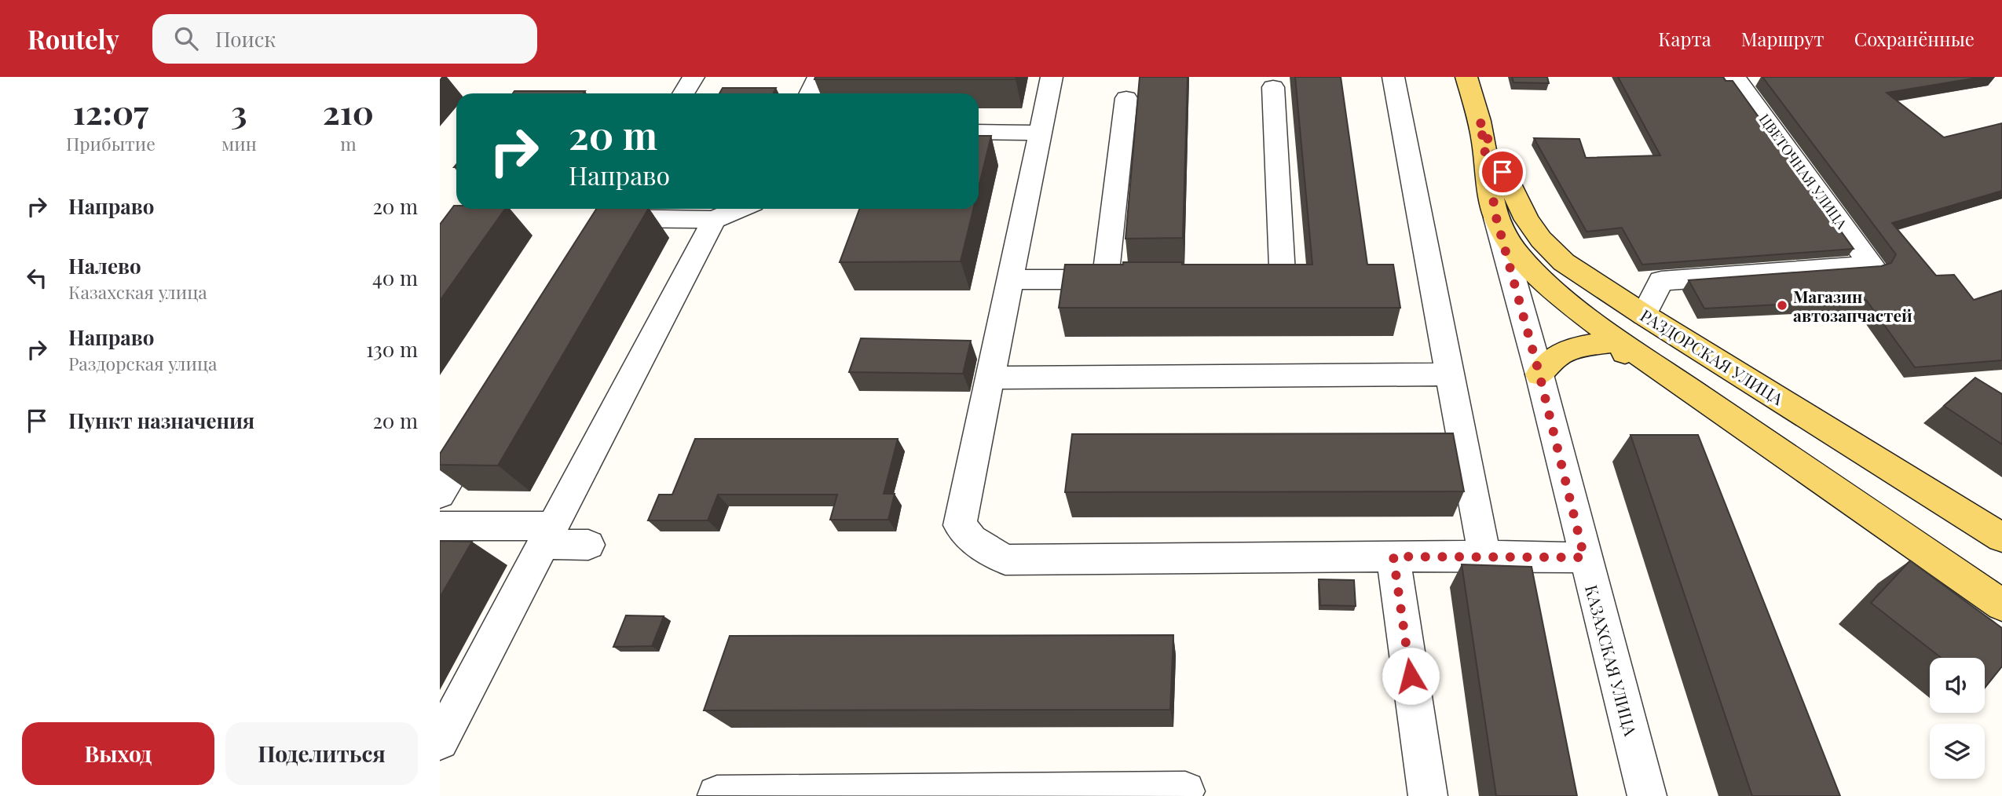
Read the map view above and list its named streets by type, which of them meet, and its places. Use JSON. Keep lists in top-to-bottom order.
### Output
{
  "streets": {
    "main road": ["РАЗДОРСКАЯ УЛИЦА", "КАЗАХСКАЯ УЛИЦА"],
    "street": ["ЦВЕТОЧНАЯ УЛИЦА"]
  },
  "crossings": [
    ["ЦВЕТОЧНАЯ УЛИЦА", "РАЗДОРСКАЯ УЛИЦА"],
    ["РАЗДОРСКАЯ УЛИЦА", "КАЗАХСКАЯ УЛИЦА"]
  ],
  "places": ["Магазин автозапчастей"],
  "page": {
    "header": "Routely",
    "search": "Поиск",
    "nav": ["Карта", "Маршрут", "Сохранённые"],
    "eta": [
      "12:07",
      "Прибытие",
      "3",
      "мин",
      "210",
      "m"
    ],
    "turn": ["20 m", "Направо"],
    "list": [
      {
        "name": "Направо",
        "value": "20 m"
      },
      {
        "name": "Налево",
        "note": "Казахская улица",
        "value": "40 m"
      },
      {
        "name": "Направо",
        "note": "Раздорская улица",
        "value": "130 m"
      },
      {
        "name": "Пункт назначения",
        "value": "20 m"
      }
    ],
    "buttons": ["Выход", "Поделиться"]
  }
}
